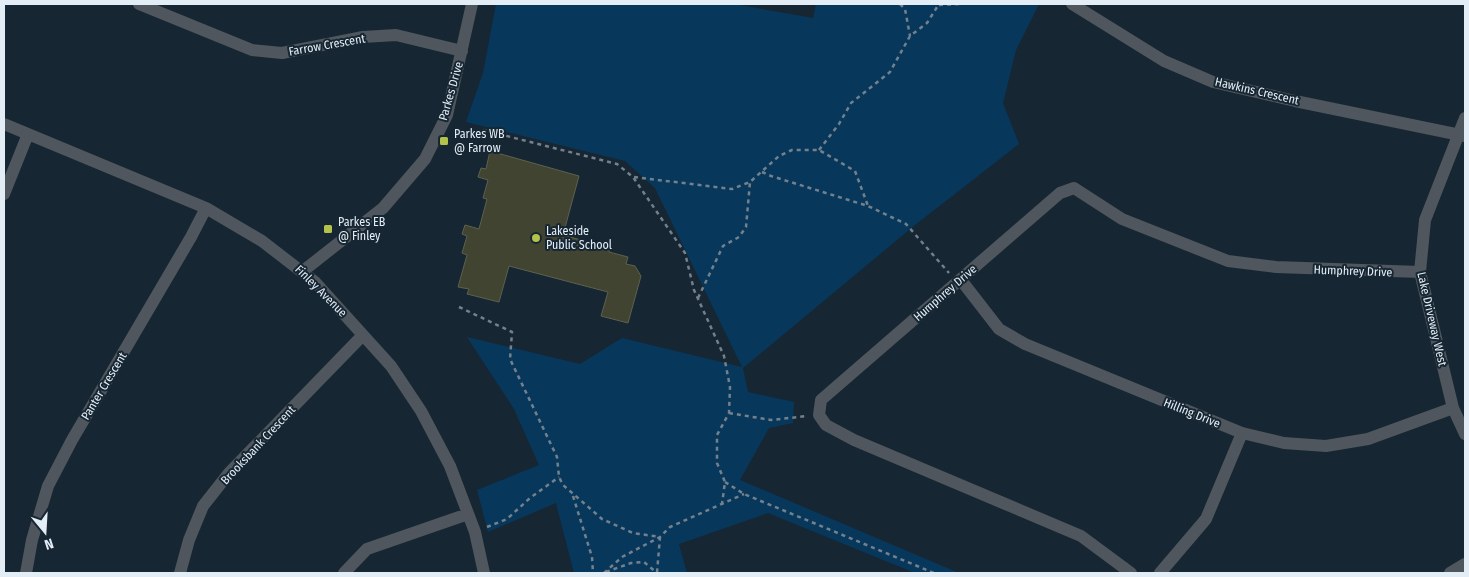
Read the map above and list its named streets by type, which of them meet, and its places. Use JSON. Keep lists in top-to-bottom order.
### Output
{
  "streets": {
    "street": [
      "Farrow Crescent",
      "Parkes Drive",
      "Hawkins Crescent",
      "Humphrey Drive",
      "Finley Avenue",
      "Lake Driveway West",
      "Panter Crescent",
      "Hilling Drive",
      "Brooksbank Crescent"
    ]
  },
  "crossings": [
    ["Farrow Crescent", "Parkes Drive"],
    ["Parkes Drive", "Finley Avenue"],
    ["Hawkins Crescent", "Lake Driveway West"],
    ["Humphrey Drive", "Lake Driveway West"],
    ["Humphrey Drive", "Hilling Drive"],
    ["Finley Avenue", "Panter Crescent"],
    ["Finley Avenue", "Brooksbank Crescent"],
    ["Lake Driveway West", "Hilling Drive"]
  ],
  "places": {
    "transit": ["Parkes WB @ Farrow", "Parkes EB @ Finley"],
    "other": ["Lakeside Public School"]
  },
  "north": "bottom"
}
